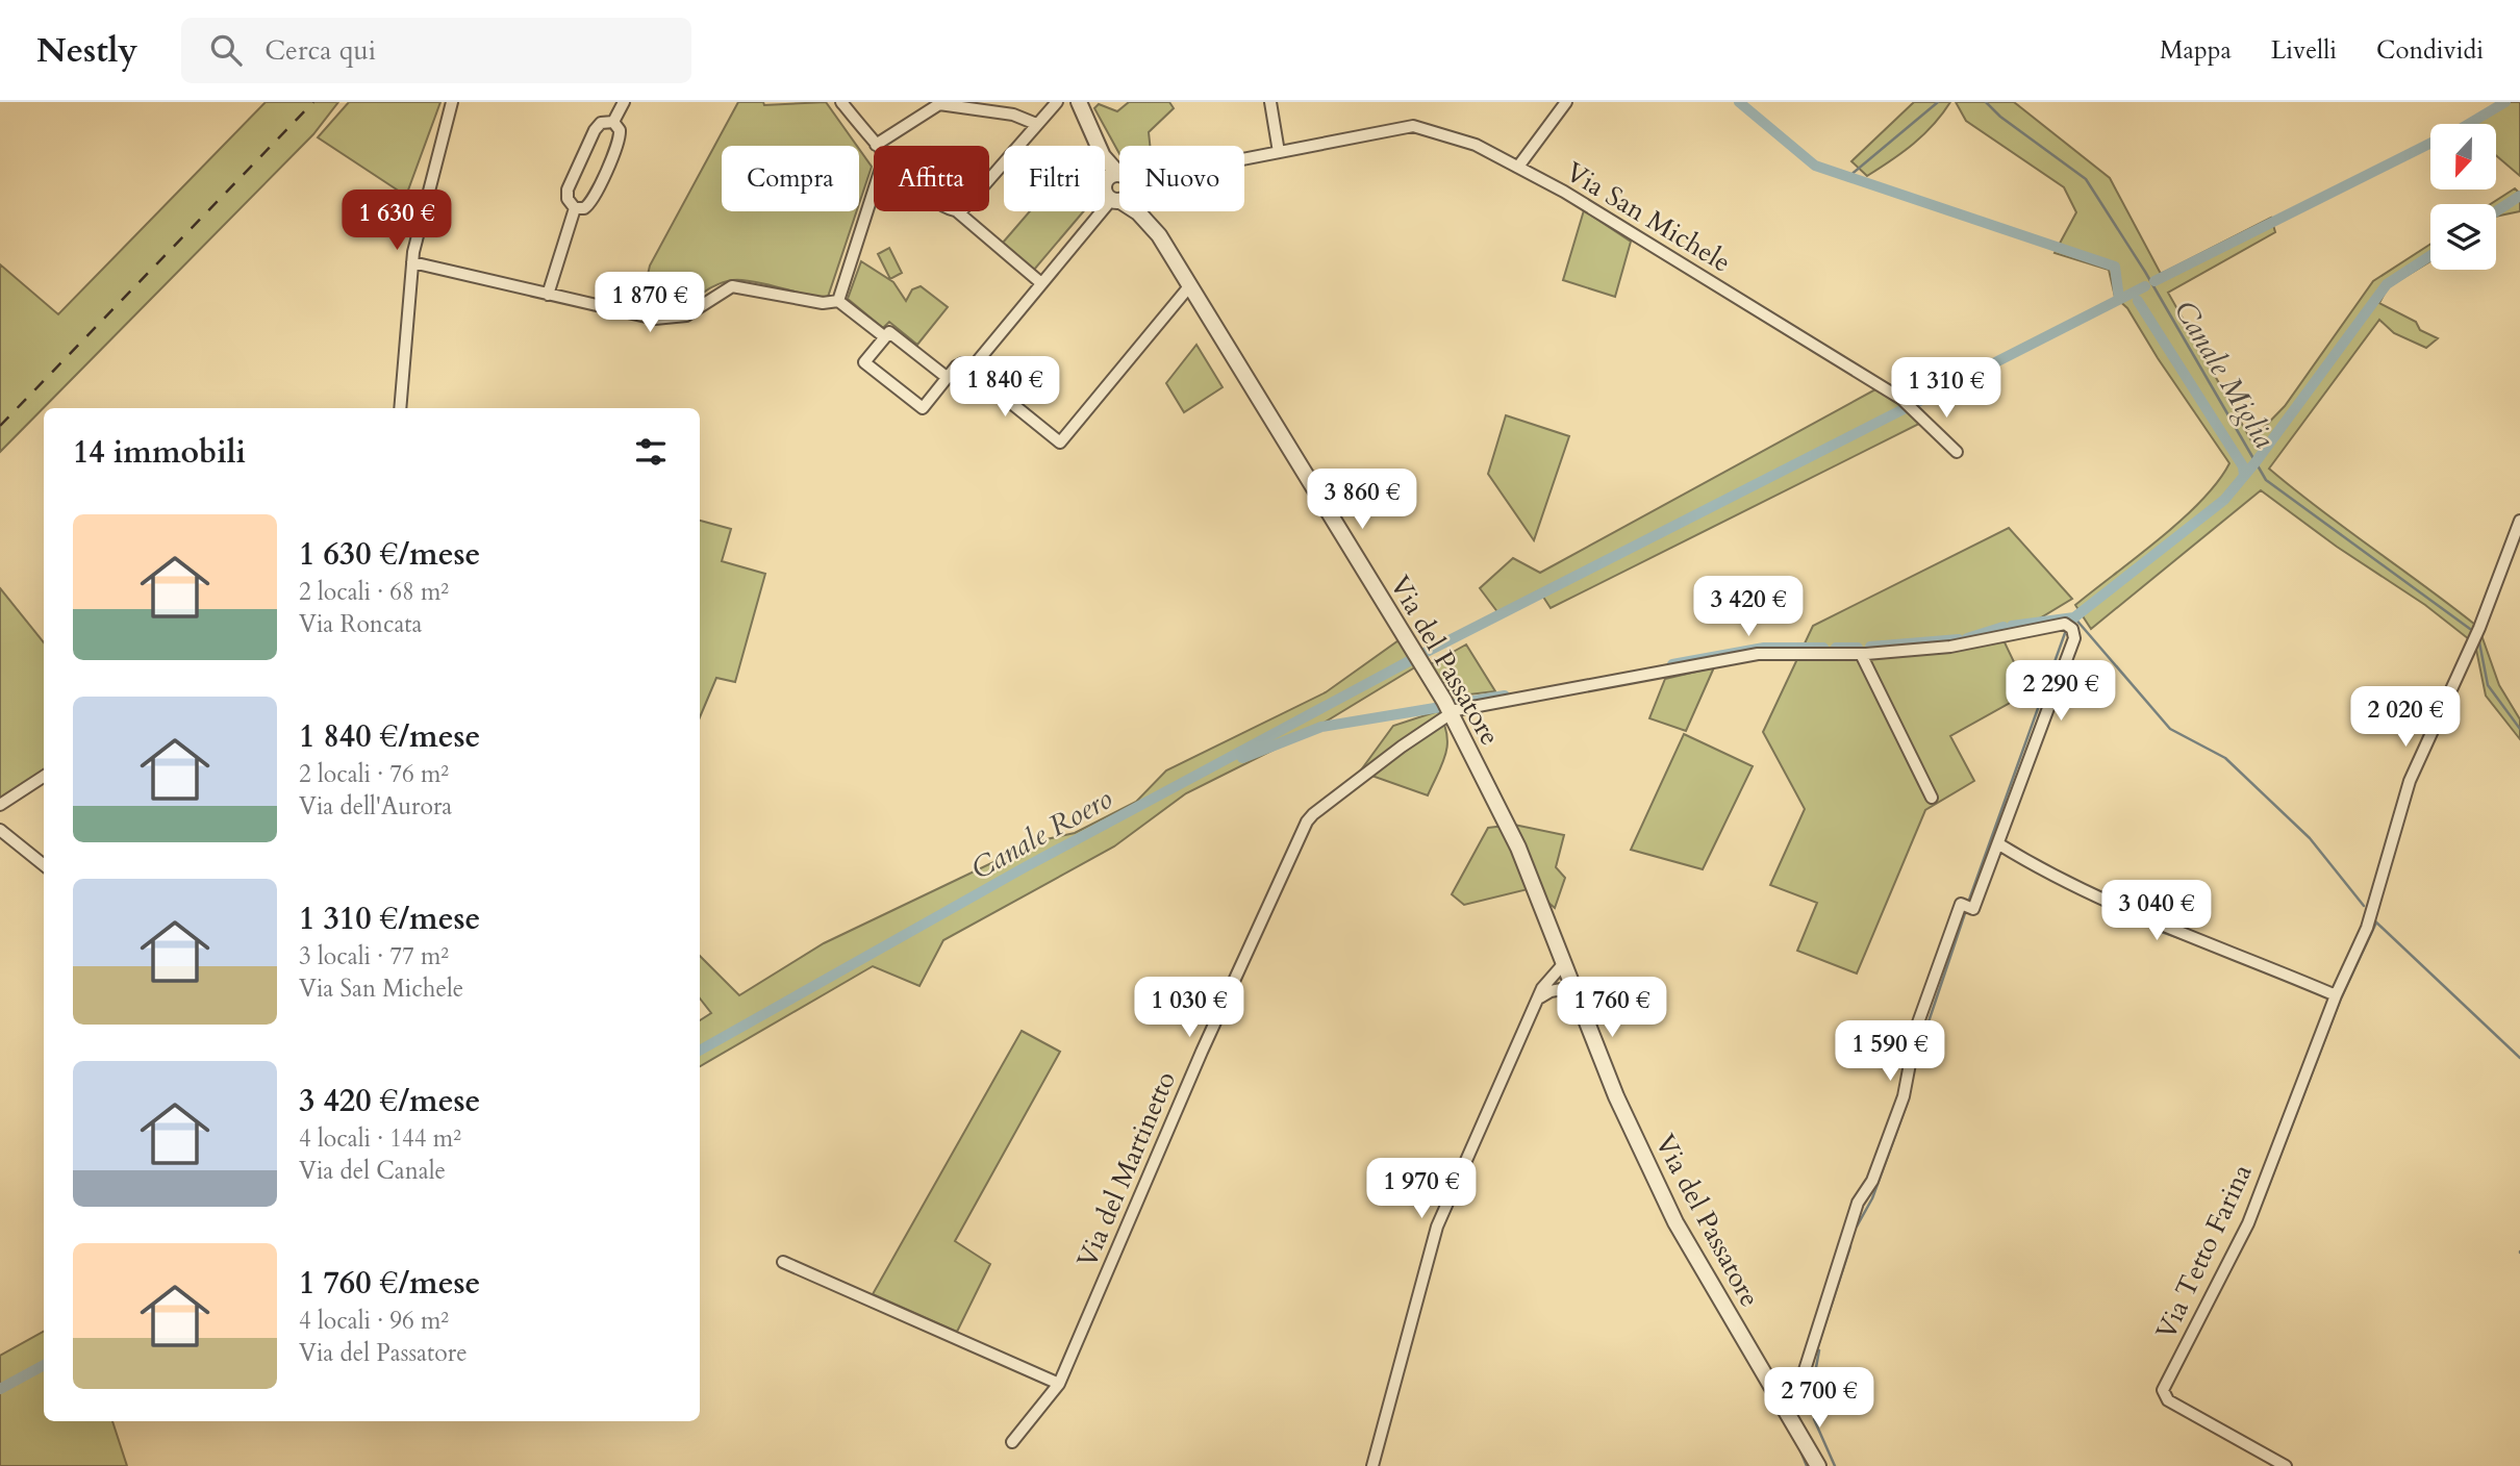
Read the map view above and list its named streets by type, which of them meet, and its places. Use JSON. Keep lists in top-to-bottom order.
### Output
{
  "streets": {
    "street": [
      "Via San Michele",
      "Via del Passatore",
      "Via del Martinetto",
      "Via Tetto Farina"
    ]
  },
  "crossings": [
    ["Via del Passatore", "Via del Martinetto"]
  ],
  "water": ["Canale Miglia", "Canale Roero"],
  "north": "bottom",
  "page": {
    "header": "Nestly",
    "search": "Cerca qui",
    "nav": ["Mappa", "Livelli", "Condividi"],
    "chip": [
      "Compra",
      "Affitta",
      "Filtri",
      "Nuovo"
    ],
    "price": [
      "1 630 €",
      "1 870 €",
      "1 840 €",
      "1 310 €",
      "3 860 €",
      "3 420 €",
      "2 290 €",
      "2 020 €",
      "3 040 €",
      "1 030 €",
      "1 760 €",
      "1 590 €",
      "1 970 €",
      "2 700 €"
    ],
    "heading": "14 immobili",
    "list": [
      {
        "name": "1 630 €/mese",
        "note": "2 locali · 68 m² · Via Roncata"
      },
      {
        "name": "1 840 €/mese",
        "note": "2 locali · 76 m² · Via dell'Aurora"
      },
      {
        "name": "1 310 €/mese",
        "note": "3 locali · 77 m² · Via San Michele"
      },
      {
        "name": "3 420 €/mese",
        "note": "4 locali · 144 m² · Via del Canale"
      },
      {
        "name": "1 760 €/mese",
        "note": "4 locali · 96 m² · Via del Passatore"
      }
    ]
  }
}
